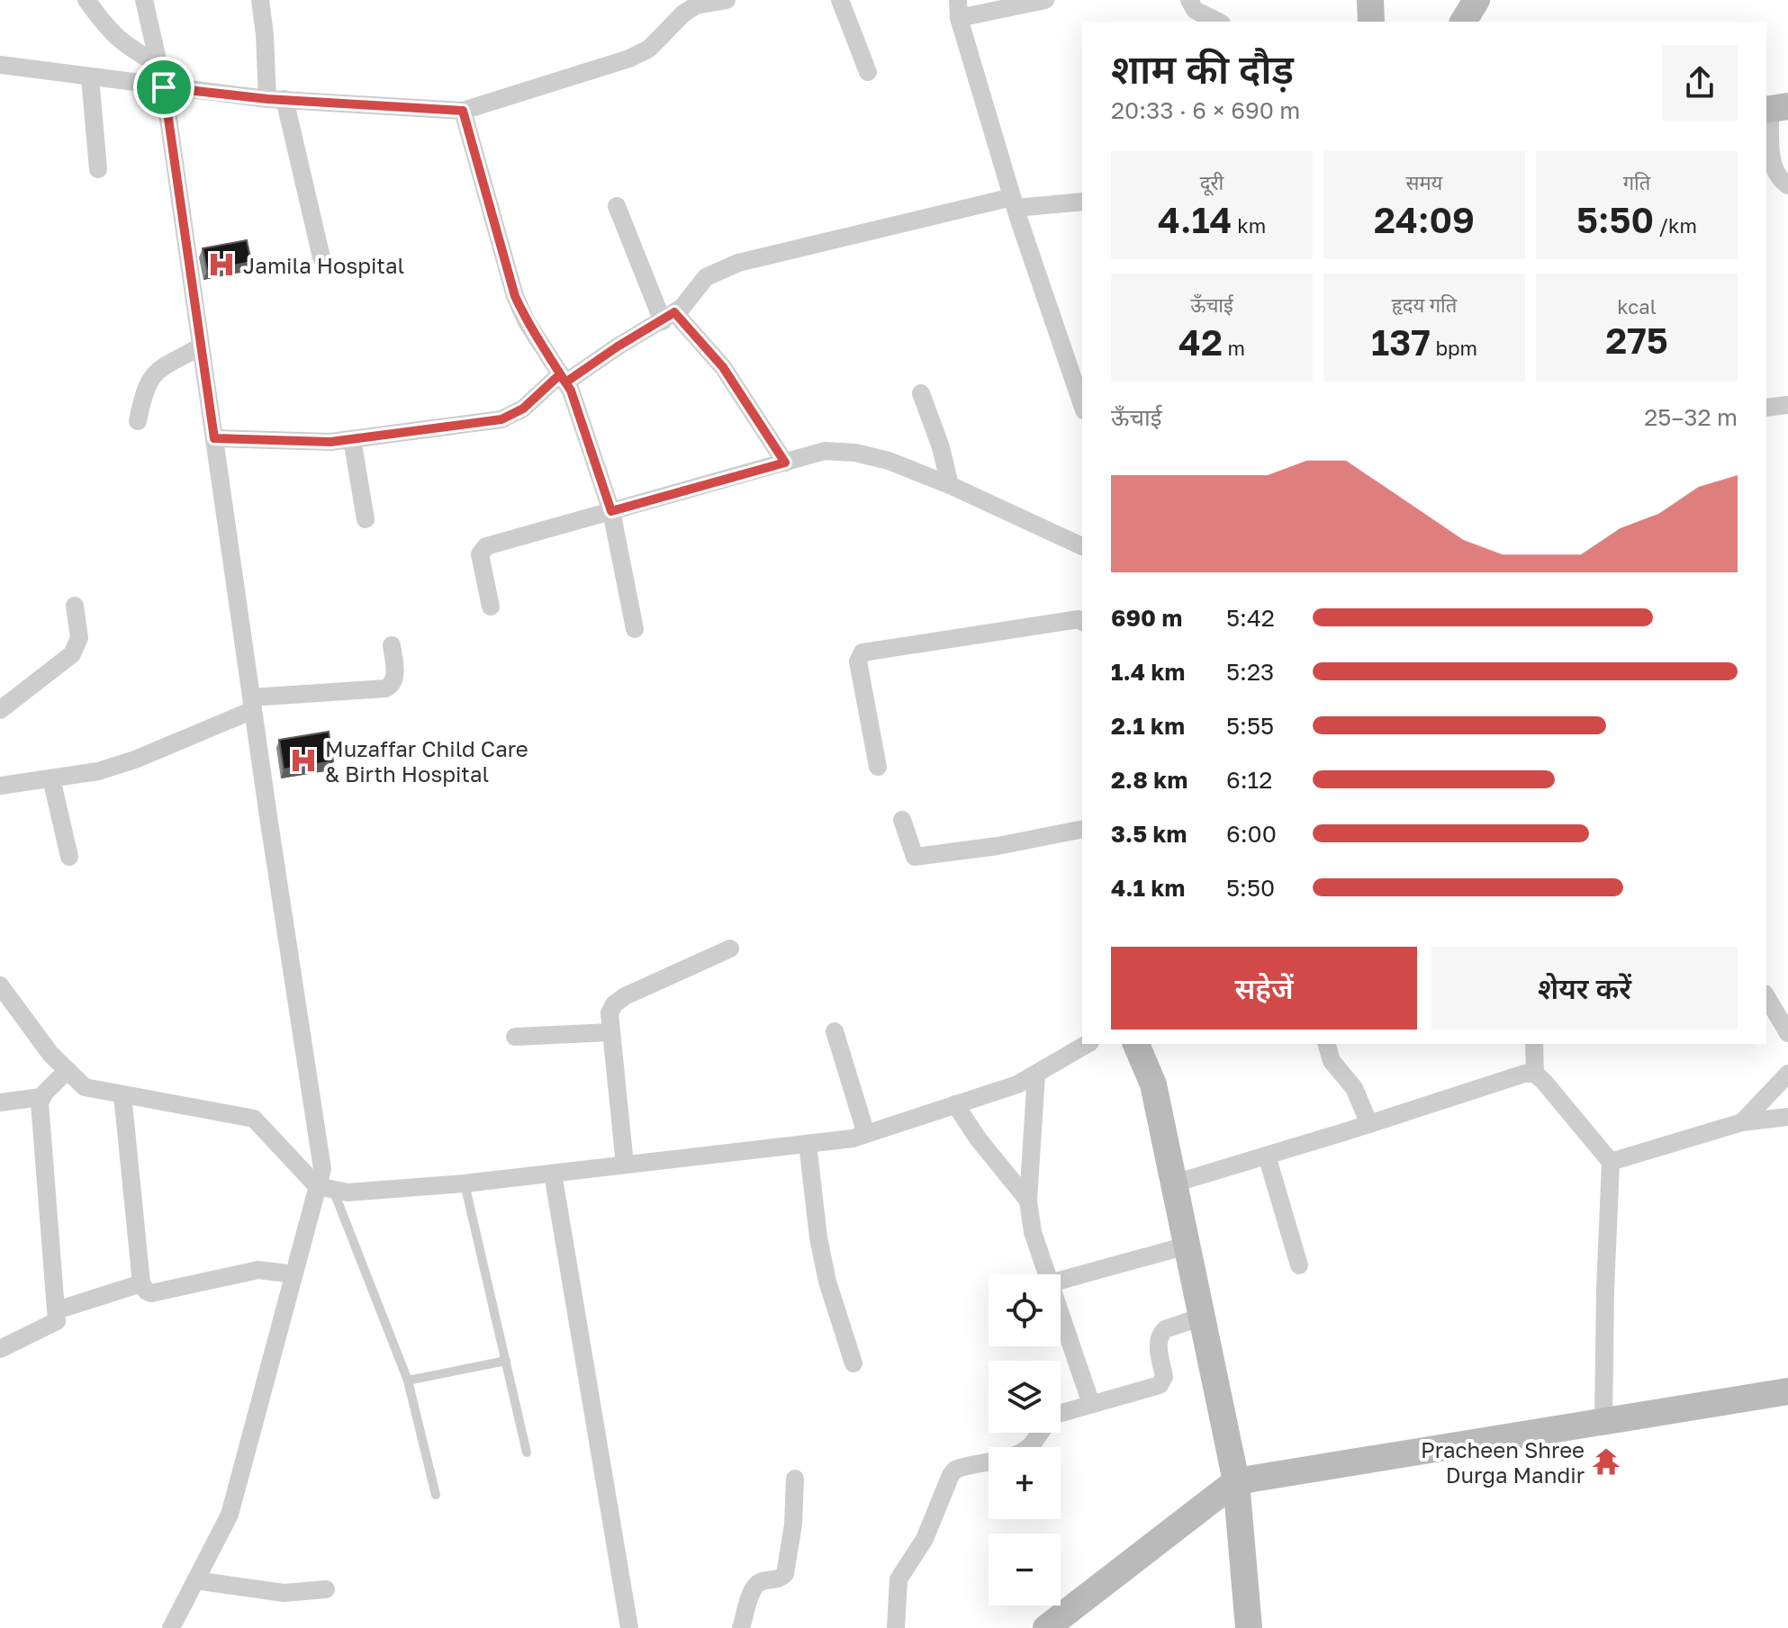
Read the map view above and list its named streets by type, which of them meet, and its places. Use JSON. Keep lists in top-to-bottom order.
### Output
{
  "places": {
    "hospital": ["Jamila Hospital", "Muzaffar Child Care & Birth Hospital"],
    "temple": ["Pracheen Shree Durga Mandir"]
  },
  "page": {
    "heading": ["शाम की दौड़", "20:33 · 6 × 690 m"],
    "stats": [
      ["दूरी", "4.14 km"],
      ["समय", "24:09"],
      ["गति", "5:50 /km"],
      ["ऊँचाई", "42 m"],
      ["हृदय गति", "137 bpm"],
      ["kcal", "275"]
    ],
    "chart": ["ऊँचाई", "25–32 m"],
    "list": [
      {
        "name": "690 m",
        "note": "5:42"
      },
      {
        "name": "1.4 km",
        "note": "5:23"
      },
      {
        "name": "2.1 km",
        "note": "5:55"
      },
      {
        "name": "2.8 km",
        "note": "6:12"
      },
      {
        "name": "3.5 km",
        "note": "6:00"
      },
      {
        "name": "4.1 km",
        "note": "5:50"
      }
    ],
    "buttons": ["सहेजें", "शेयर करें"],
    "map_buttons": ["+", "−"]
  }
}
